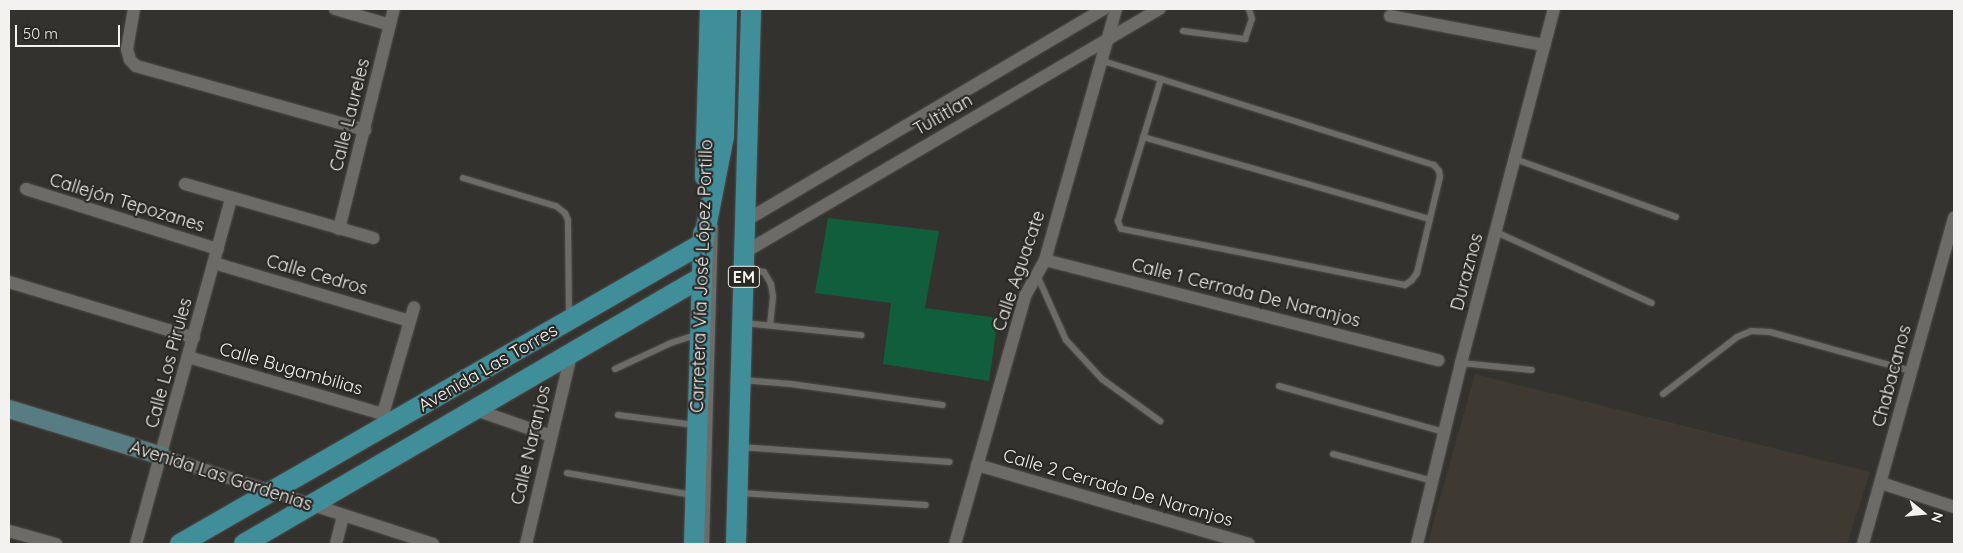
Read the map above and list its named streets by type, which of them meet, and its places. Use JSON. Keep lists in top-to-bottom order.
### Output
{
  "streets": {
    "main road": ["Carretera Vía José López Portillo", "EM", "Avenida Las Torres"],
    "street": [
      "Calle Laureles",
      "Tultitlan",
      "Callejón Tepozanes",
      "Calle Aguacate",
      "Duraznos",
      "Calle Cedros",
      "Calle 1 Cerrada De Naranjos",
      "Calle Los Pirules",
      "Calle Bugambilias",
      "Chabacanos",
      "Calle Naranjos",
      "Avenida Las Gardenias",
      "Calle 2 Cerrada De Naranjos"
    ]
  },
  "crossings": [
    ["Tultitlan", "Calle Aguacate"],
    ["Tultitlan", "EM"],
    ["Callejón Tepozanes", "Calle Los Pirules"],
    ["Calle Aguacate", "Calle 1 Cerrada De Naranjos"],
    ["Calle Aguacate", "Calle 2 Cerrada De Naranjos"],
    ["Calle Cedros", "Calle Los Pirules"],
    ["Carretera Vía José López Portillo", "Avenida Las Torres"],
    ["Calle Los Pirules", "Calle Bugambilias"],
    ["Calle Los Pirules", "Avenida Las Gardenias"],
    ["Avenida Las Torres", "Calle Bugambilias"],
    ["Avenida Las Torres", "Calle Naranjos"],
    ["Avenida Las Torres", "Avenida Las Gardenias"]
  ],
  "scale_bar": "50 m",
  "north": "right"
}
